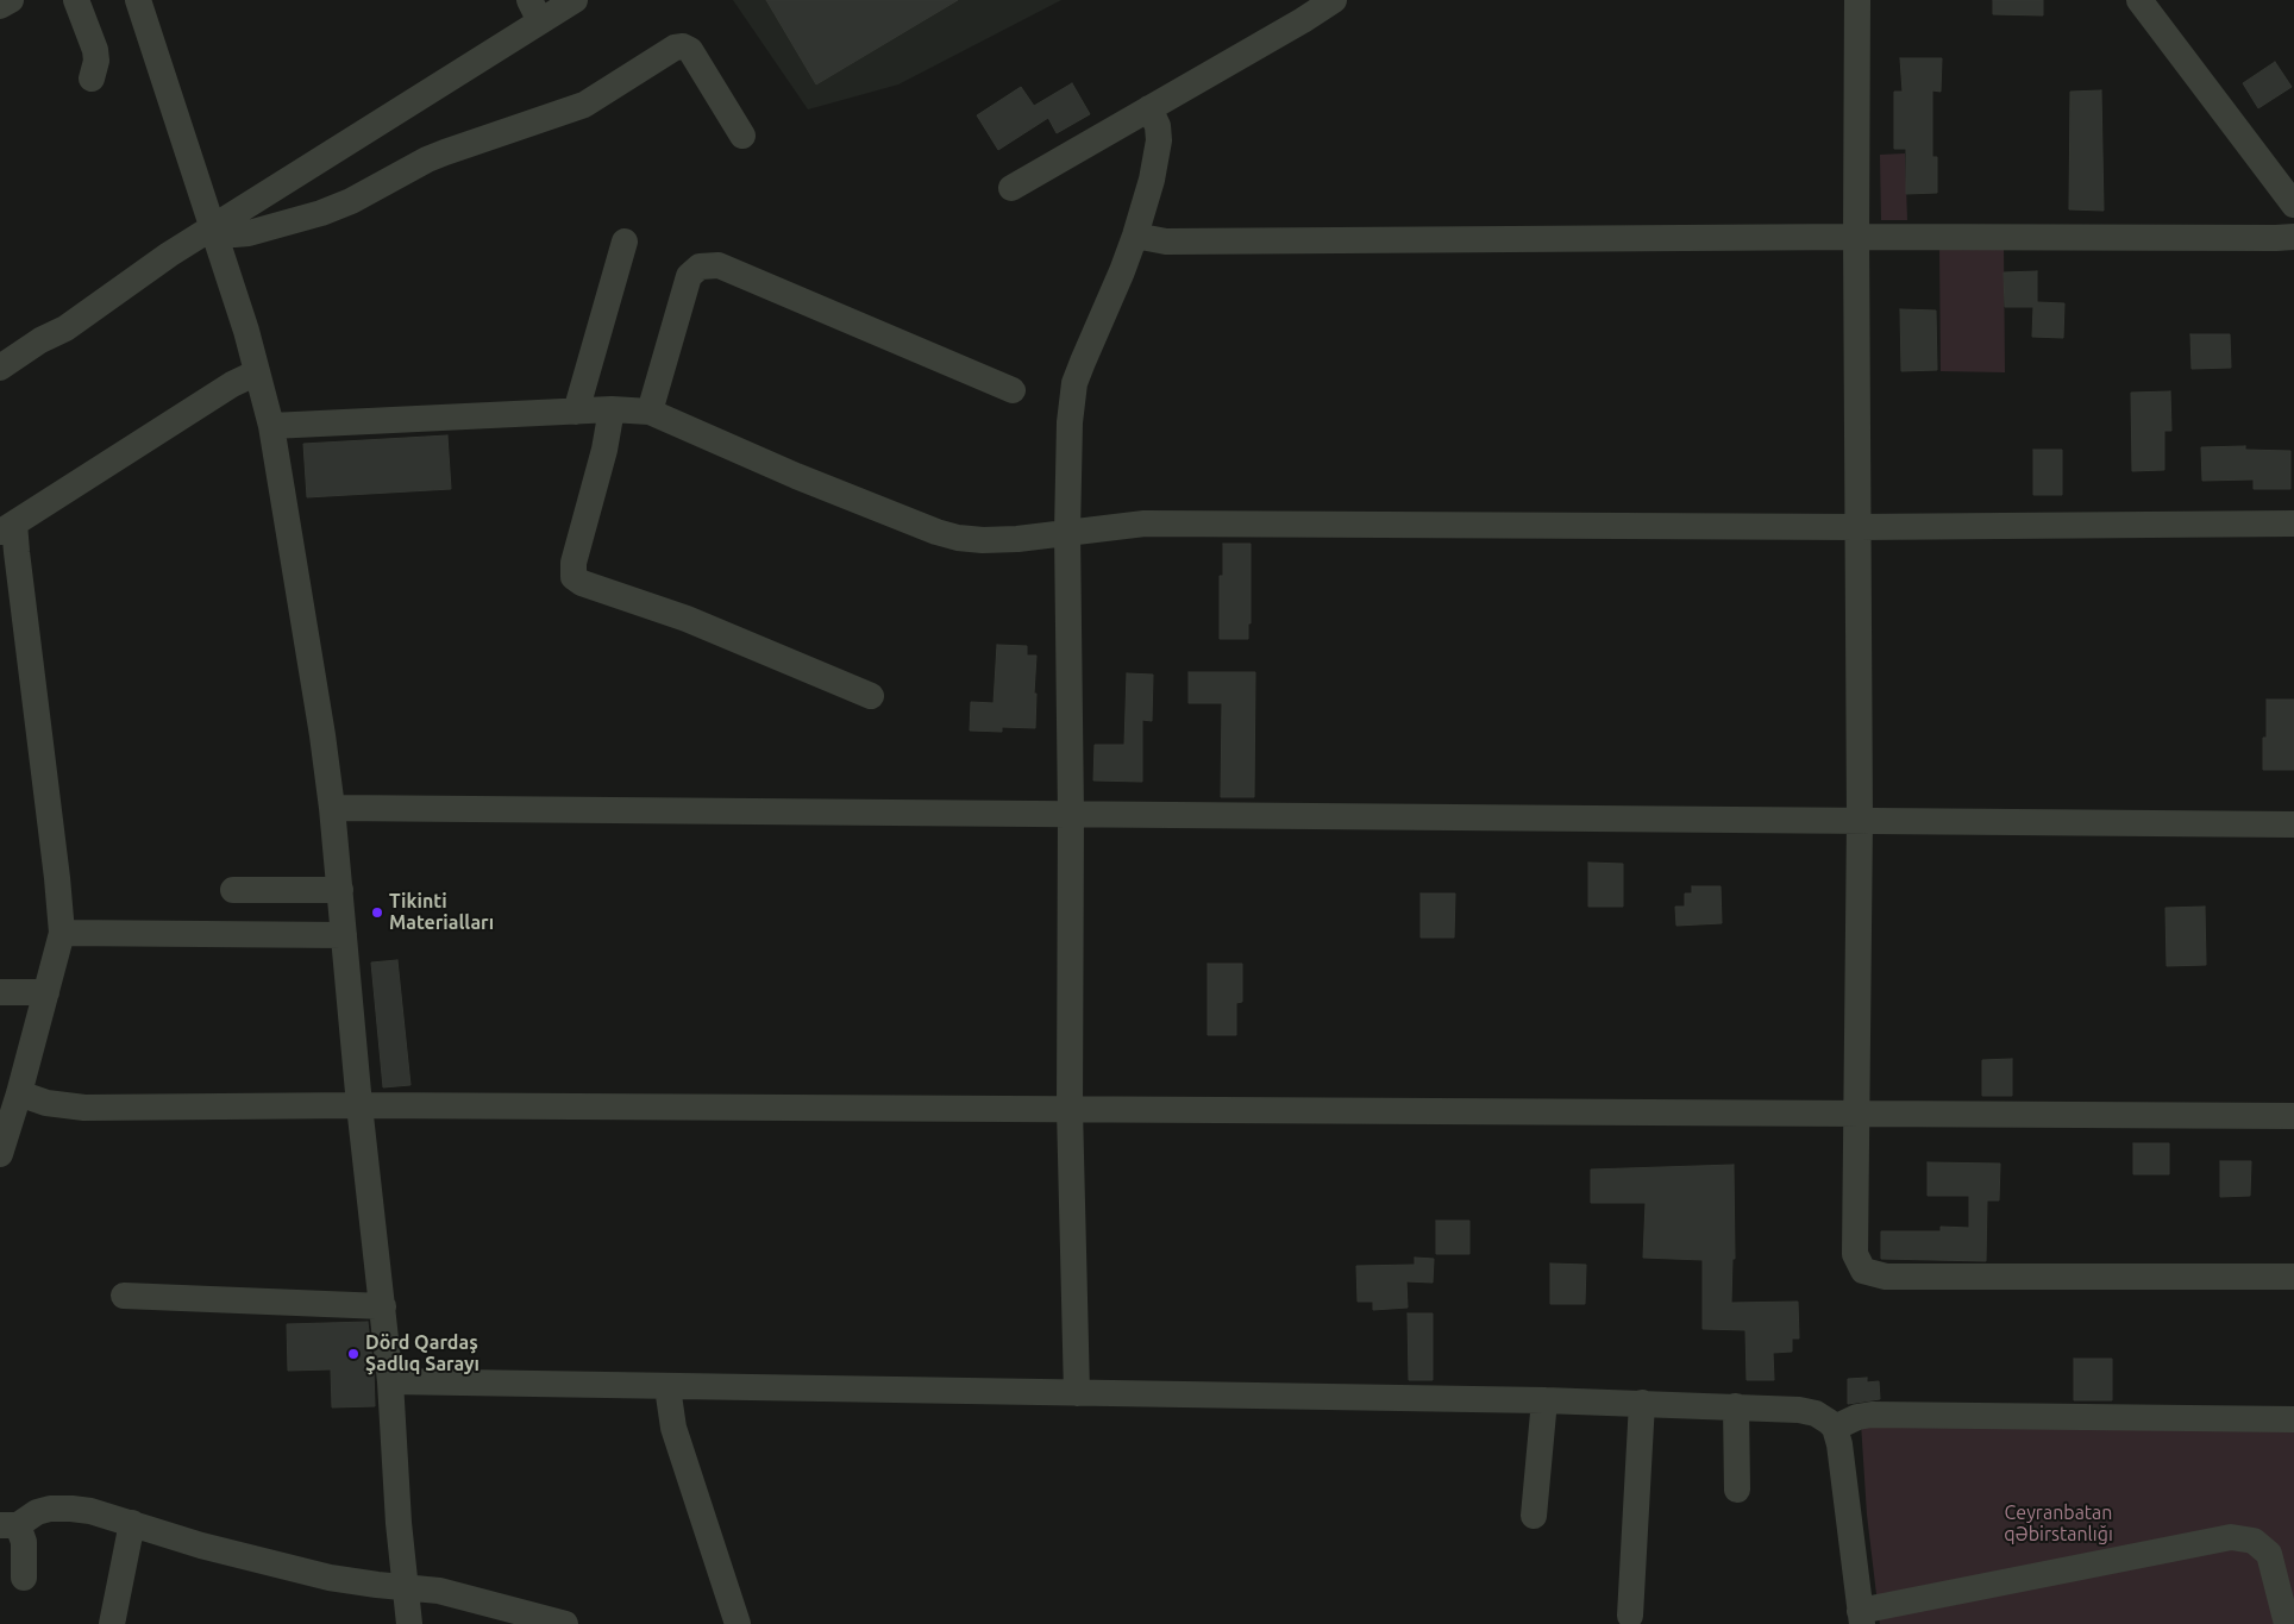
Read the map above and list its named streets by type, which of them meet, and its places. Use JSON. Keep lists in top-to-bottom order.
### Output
{
  "parks": ["Ceyranbatan qəbirstanlığı"],
  "places": ["Tikinti Materialları", "Dörd Qardaş Şadlıq Sarayı"]
}
